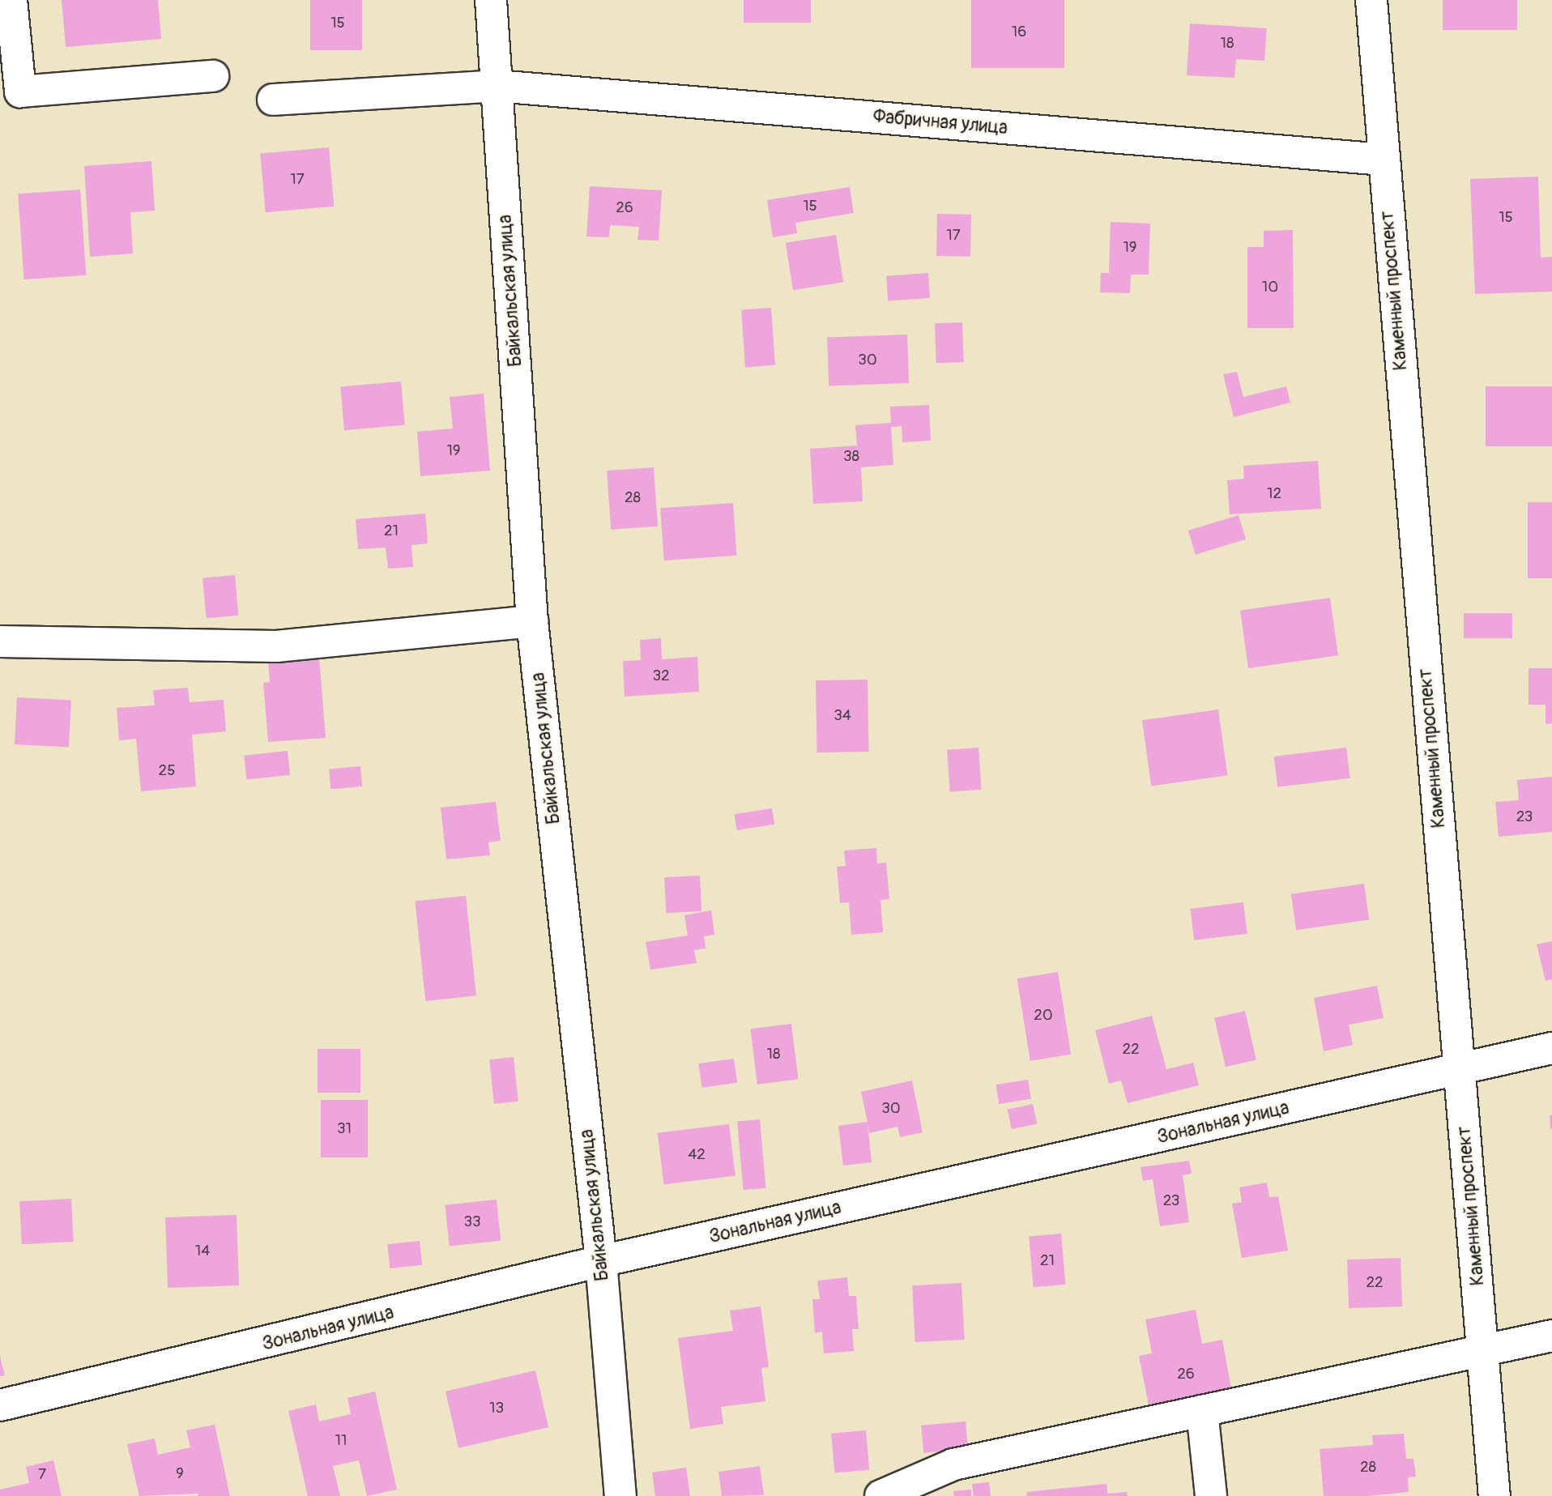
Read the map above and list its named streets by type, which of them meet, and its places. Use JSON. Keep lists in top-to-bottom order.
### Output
{
  "streets": {
    "street": [
      "Фабричная улица",
      "Байкальская улица",
      "Каменный проспект",
      "Зональная улица"
    ]
  },
  "crossings": [
    ["Фабричная улица", "Байкальская улица"],
    ["Фабричная улица", "Каменный проспект"],
    ["Байкальская улица", "Зональная улица"],
    ["Каменный проспект", "Зональная улица"]
  ],
  "house_numbers": [
    "15",
    "16",
    "18",
    "17",
    "15",
    "26",
    "15",
    "17",
    "19",
    "10",
    "30",
    "19",
    "38",
    "12",
    "28",
    "21",
    "32",
    "34",
    "25",
    "23",
    "20",
    "22",
    "18",
    "30",
    "31",
    "42",
    "23",
    "33",
    "14",
    "21",
    "22",
    "26",
    "13",
    "11",
    "28",
    "9",
    "7"
  ]
}
